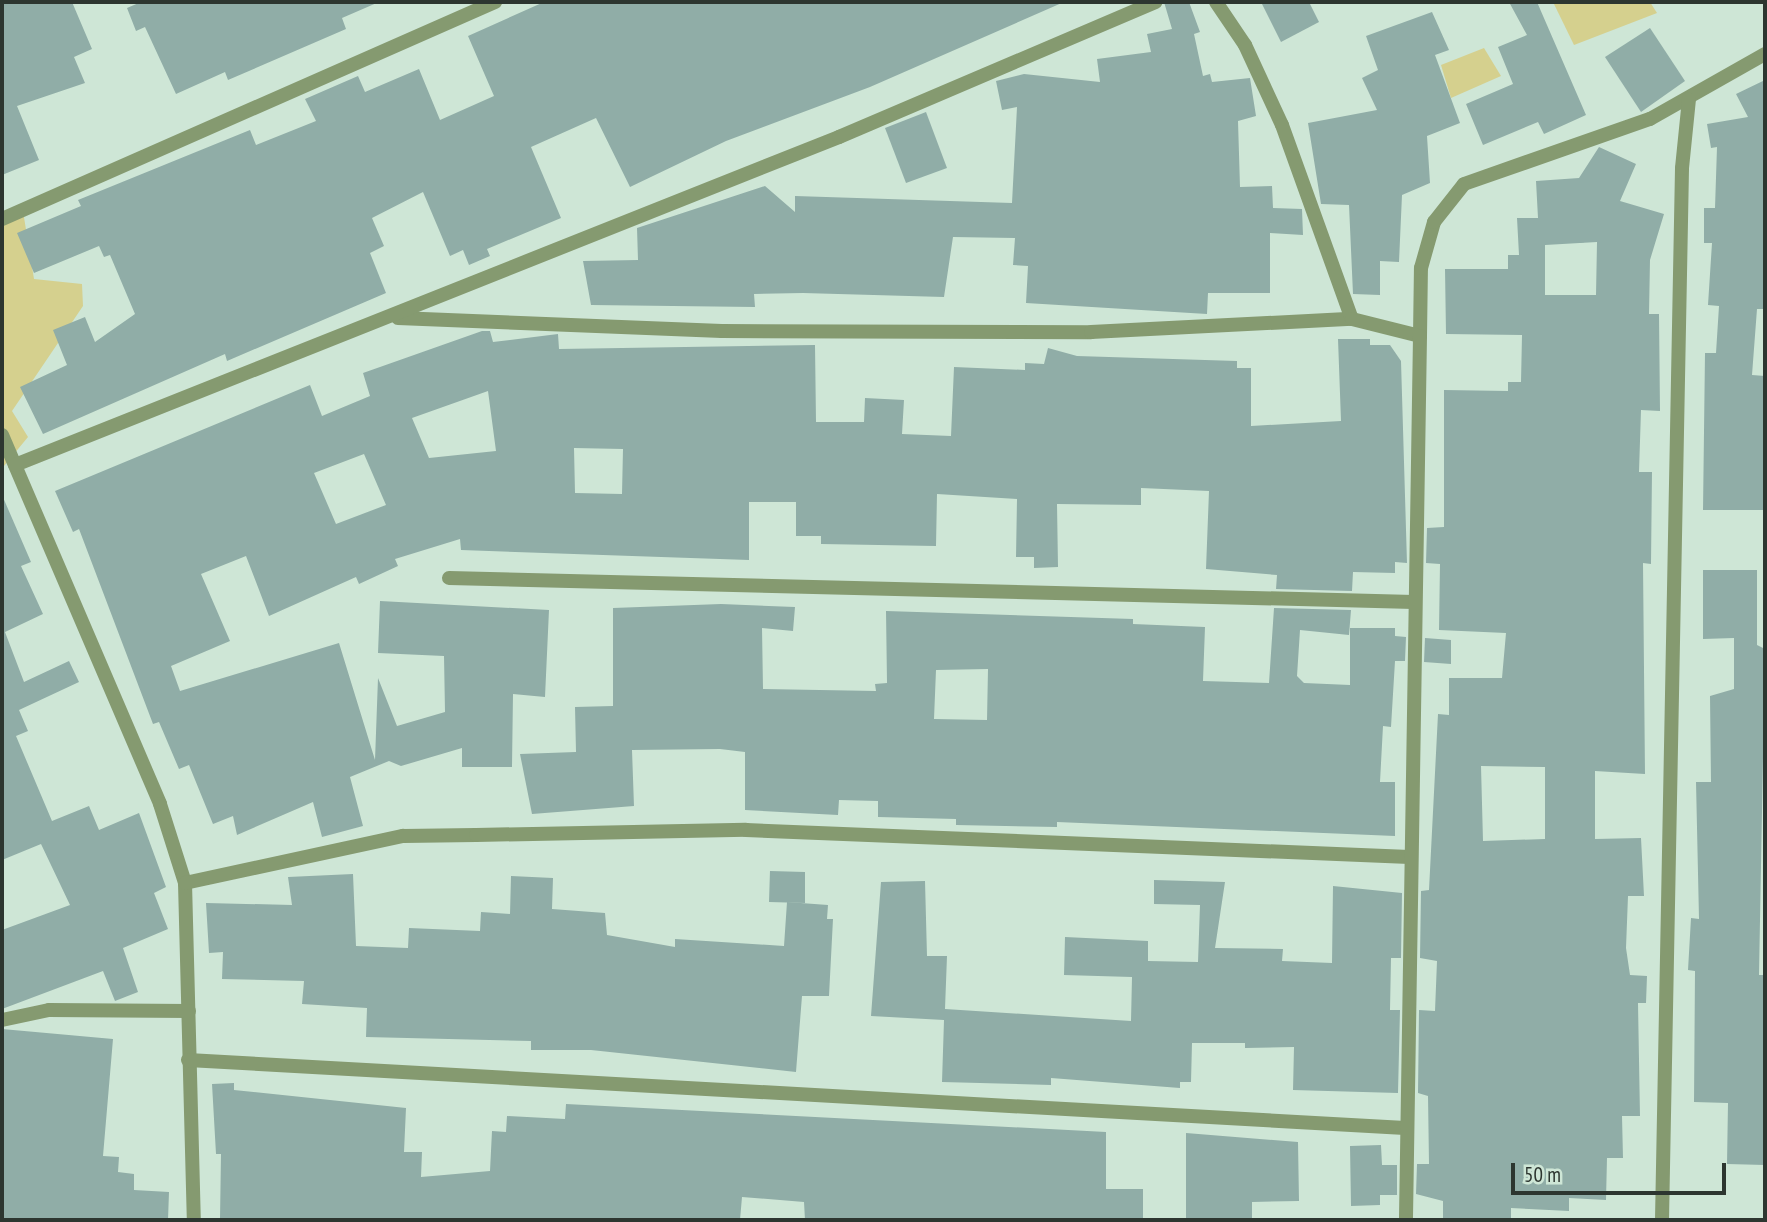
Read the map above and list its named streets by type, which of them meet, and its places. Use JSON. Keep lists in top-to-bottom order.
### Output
{
  "scale_bar": "50 m"
}
